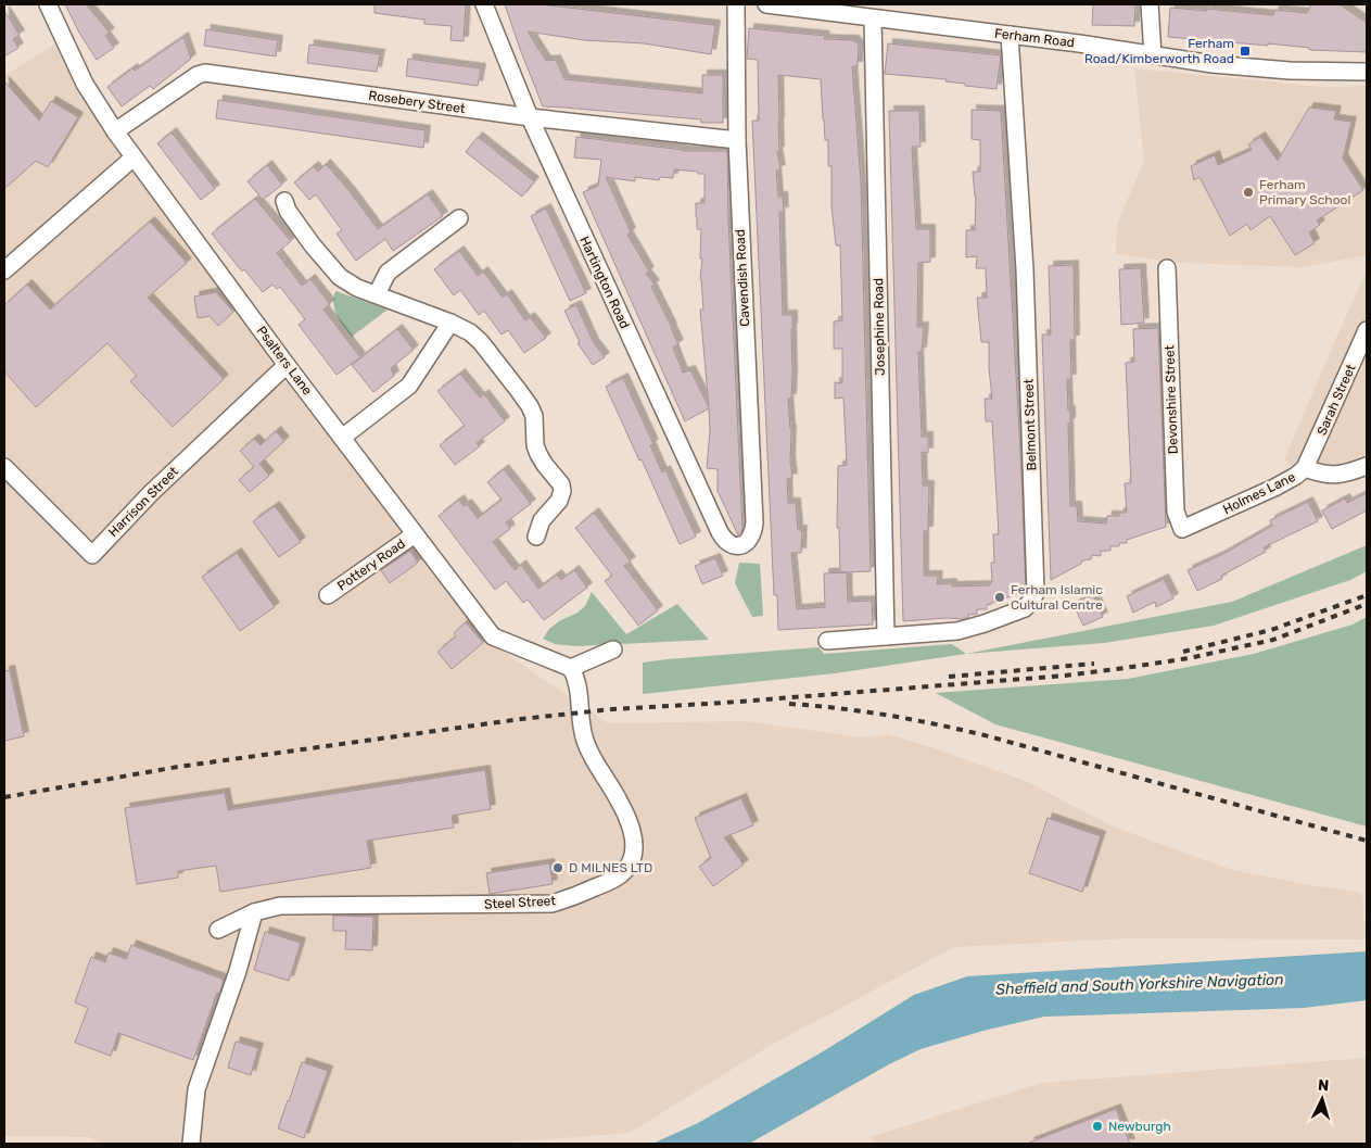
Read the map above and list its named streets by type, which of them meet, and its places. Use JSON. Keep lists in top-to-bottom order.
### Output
{
  "streets": {
    "street": [
      "Ferham Road",
      "Rosebery Street",
      "Cavendish Road",
      "Hartington Road",
      "Josephine Road",
      "Psalters Lane",
      "Devonshire Street",
      "Sarah Street",
      "Belmont Street",
      "Holmes Lane",
      "Harrison Street",
      "Pottery Road",
      "Steel Street"
    ]
  },
  "crossings": [
    ["Ferham Road", "Josephine Road"],
    ["Ferham Road", "Belmont Street"],
    ["Rosebery Street", "Cavendish Road"],
    ["Rosebery Street", "Hartington Road"],
    ["Rosebery Street", "Psalters Lane"],
    ["Cavendish Road", "Hartington Road"],
    ["Josephine Road", "Belmont Street"],
    ["Psalters Lane", "Harrison Street"],
    ["Psalters Lane", "Pottery Road"],
    ["Psalters Lane", "Steel Street"],
    ["Devonshire Street", "Holmes Lane"],
    ["Sarah Street", "Holmes Lane"]
  ],
  "water": ["Sheffield and South Yorkshire Navigation"],
  "places": {
    "transit": ["Ferham Road/Kimberworth Road"],
    "other": [
      "Ferham Primary School",
      "Ferham Islamic Cultural Centre",
      "D MILNES LTD",
      "Newburgh"
    ]
  },
  "north": "top"
}
